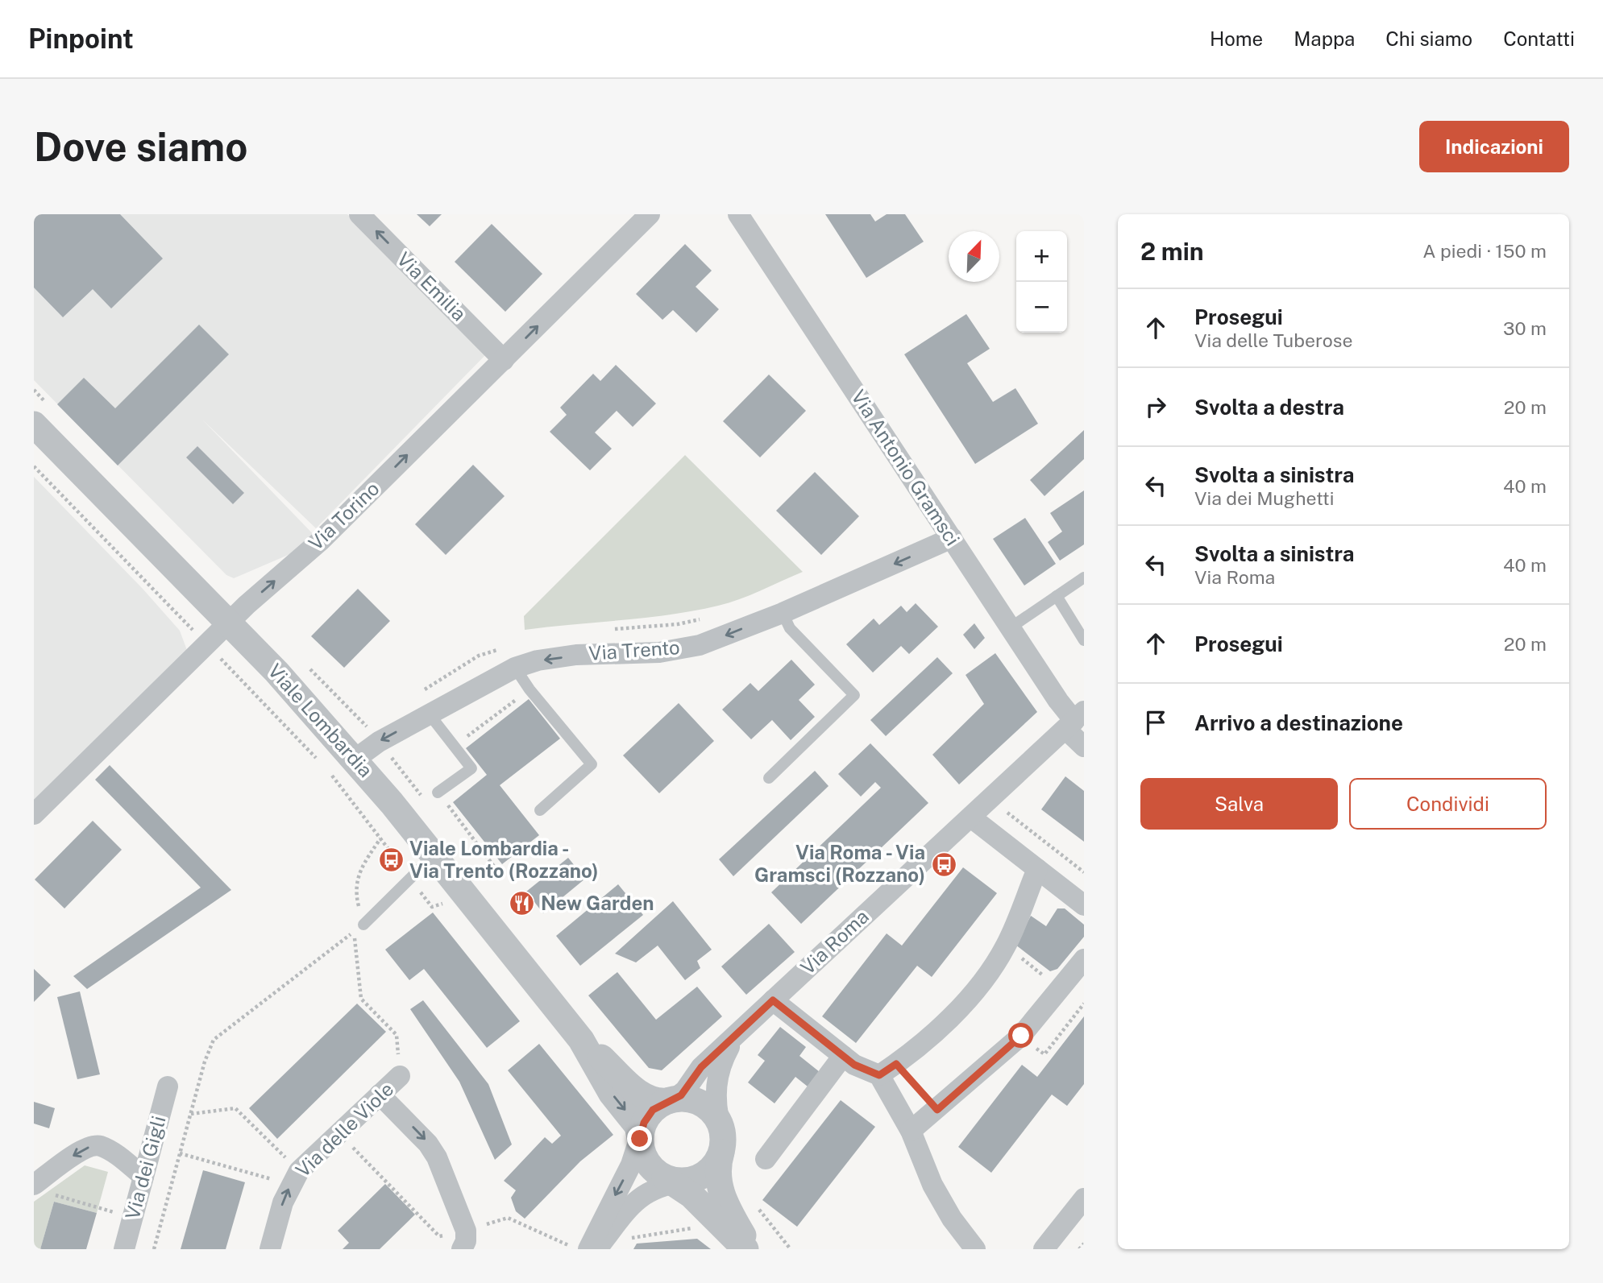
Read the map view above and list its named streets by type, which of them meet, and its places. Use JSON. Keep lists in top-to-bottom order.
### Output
{
  "streets": {
    "street": [
      "Via Emilia",
      "Via Antonio Gramsci",
      "Via Torino",
      "Via Trento",
      "Viale Lombardia",
      "Via Roma",
      "Via delle Viole",
      "Via dei Gigli"
    ]
  },
  "crossings": [
    ["Via Emilia", "Via Torino"],
    ["Via Antonio Gramsci", "Via Trento"],
    ["Via Antonio Gramsci", "Via Roma"],
    ["Via Torino", "Viale Lombardia"],
    ["Via Trento", "Viale Lombardia"],
    ["Viale Lombardia", "Via Roma"]
  ],
  "one_way": ["Via Emilia", "Via Torino", "Via Trento"],
  "places": {
    "bus stop": ["Viale Lombardia - Via Trento (Rozzano)", "Via Roma - Via Gramsci (Rozzano)"],
    "restaurant": ["New Garden"]
  },
  "north": "top right",
  "page": {
    "header": "Pinpoint",
    "nav": [
      "Home",
      "Mappa",
      "Chi siamo",
      "Contatti"
    ],
    "buttons": [
      "Indicazioni",
      ["Salva", "Condividi"]
    ],
    "title": "Dove siamo",
    "heading": ["2 min", "A piedi · 150 m"],
    "map_buttons": ["+", "−"],
    "list": [
      ["Prosegui", "Via delle Tuberose", "30 m"],
      ["Svolta a destra", "20 m"],
      ["Svolta a sinistra", "Via dei Mughetti", "40 m"],
      ["Svolta a sinistra", "Via Roma", "40 m"],
      ["Prosegui", "20 m"],
      "Arrivo a destinazione"
    ]
  }
}
